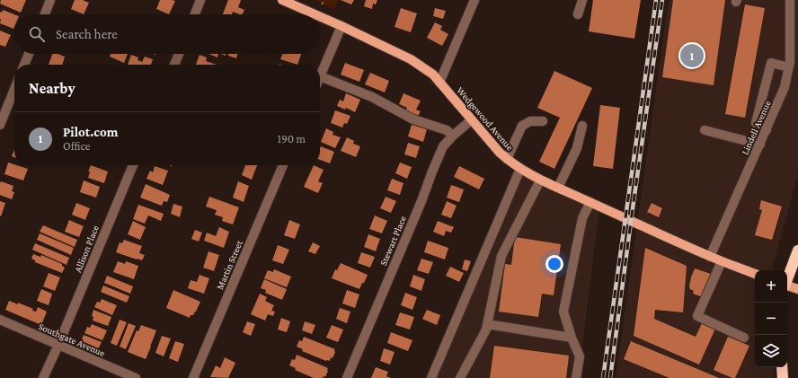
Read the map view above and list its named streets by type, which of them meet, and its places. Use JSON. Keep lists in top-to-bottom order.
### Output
{
  "streets": {
    "main road": ["Wedgewood Avenue"],
    "street": [
      "Lindell Avenue",
      "Stewart Place",
      "Allison Place",
      "Martin Street",
      "Southgate Avenue"
    ]
  },
  "crossings": [
    ["Wedgewood Avenue", "Lindell Avenue"],
    ["Wedgewood Avenue", "Stewart Place"],
    ["Allison Place", "Southgate Avenue"]
  ],
  "page": {
    "search": "Search here",
    "pins": "1",
    "heading": "Nearby",
    "list": [
      {
        "mark": "1",
        "name": "Pilot.com",
        "note": "Office",
        "value": "190 m"
      }
    ],
    "map_buttons": ["+", "−"]
  }
}
